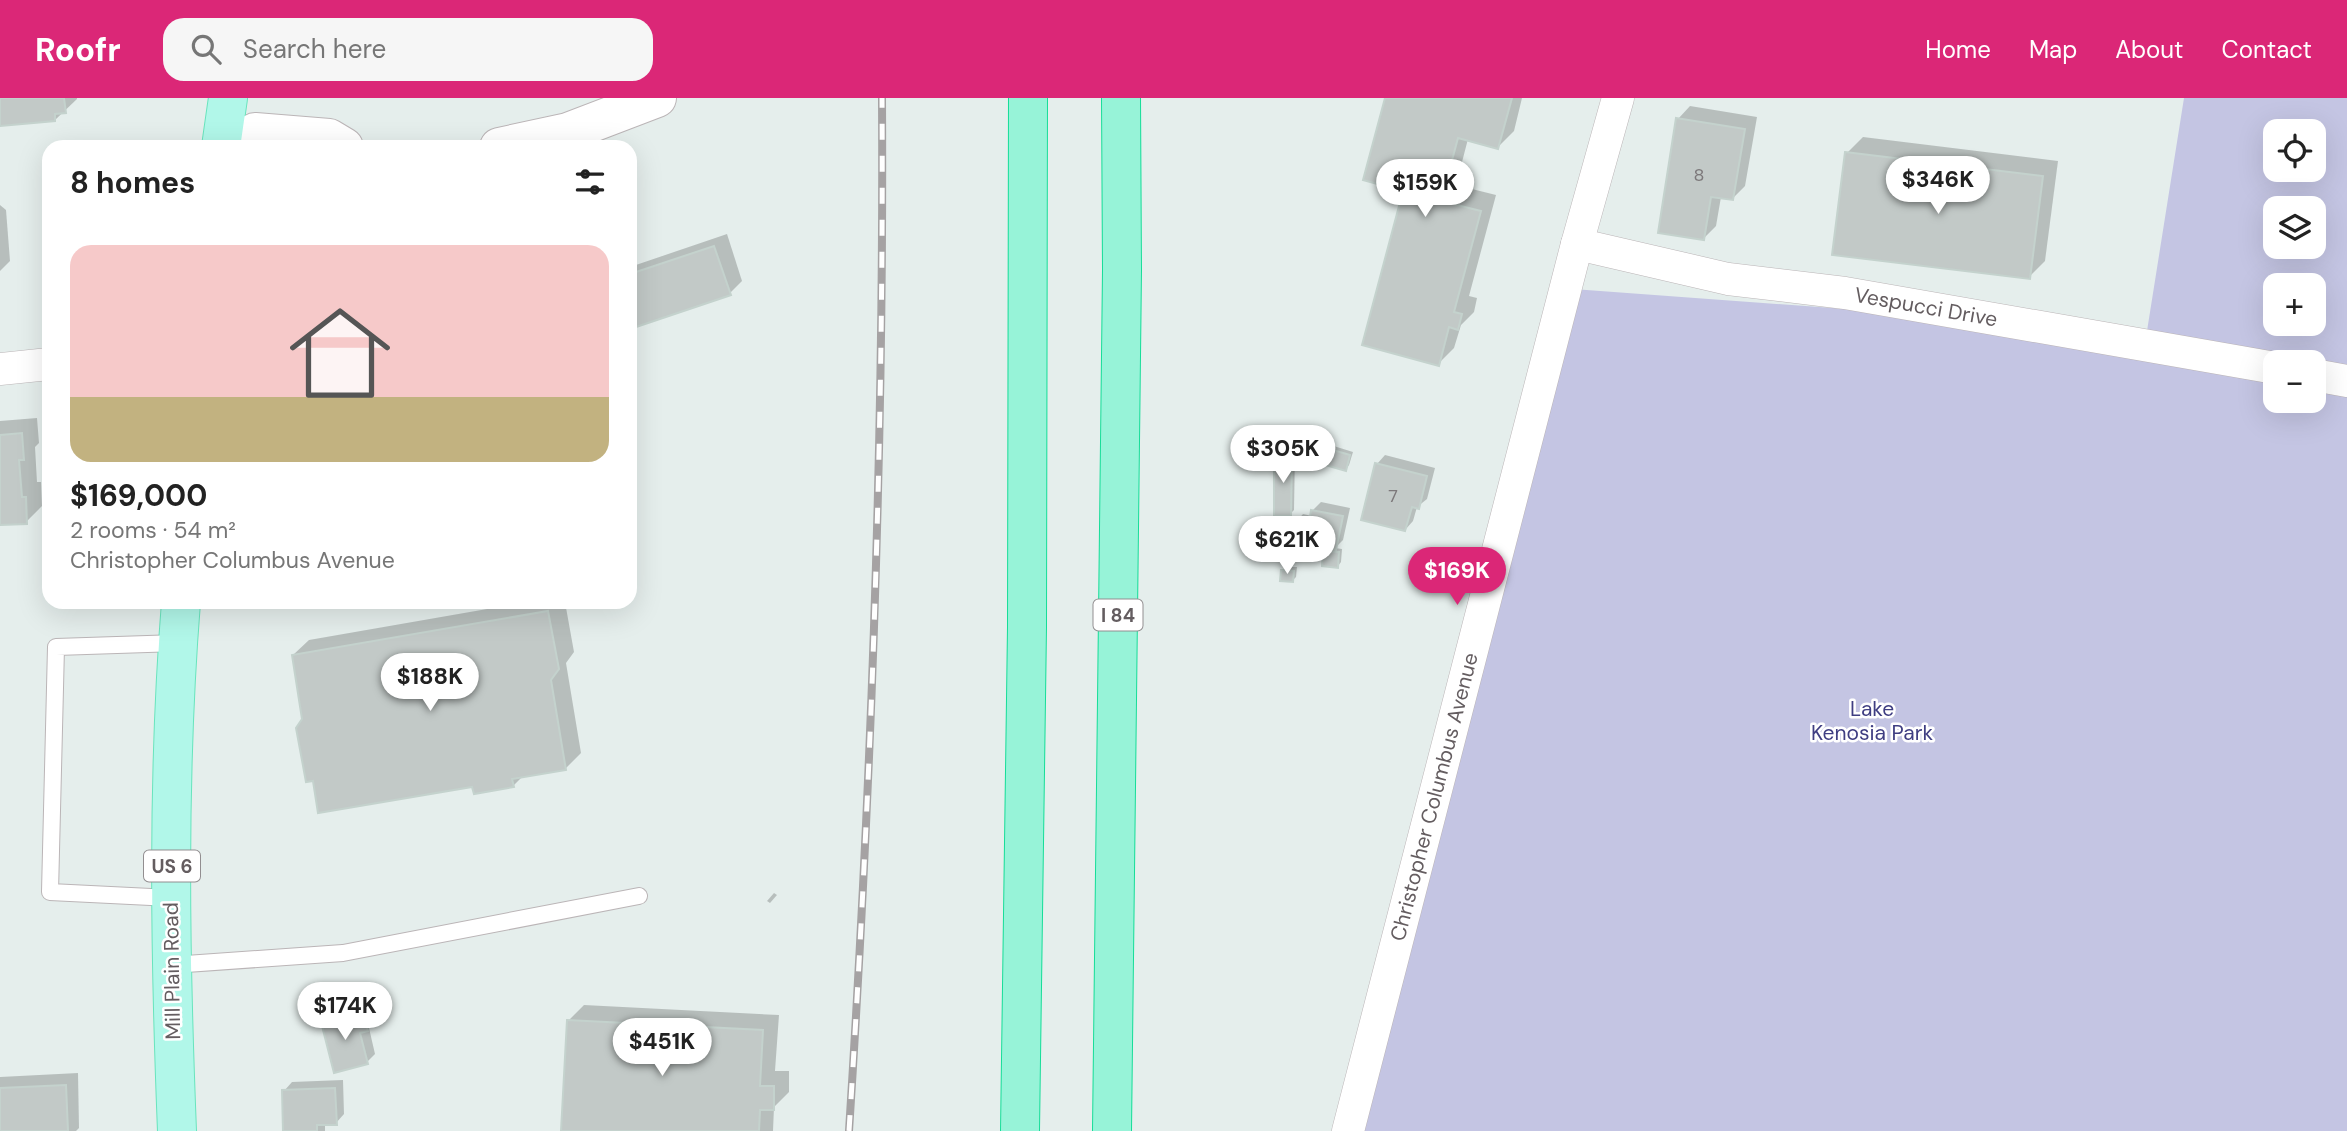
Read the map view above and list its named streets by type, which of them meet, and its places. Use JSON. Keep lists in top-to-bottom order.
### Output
{
  "streets": {
    "highway": ["I 84"],
    "main road": ["US 6", "Mill Plain Road"],
    "street": ["Vespucci Drive", "Christopher Columbus Avenue"]
  },
  "crossings": [
    ["Vespucci Drive", "Christopher Columbus Avenue"]
  ],
  "parks": ["Lake Kenosia Park"],
  "house_numbers": ["8", "7"],
  "page": {
    "header": "Roofr",
    "search": "Search here",
    "nav": [
      "Home",
      "Map",
      "About",
      "Contact"
    ],
    "map_buttons": ["+", "−"],
    "heading": "8 homes",
    "price": [
      "$346K",
      "$159K",
      "$305K",
      "$621K",
      "$169K",
      "$188K",
      "$174K",
      "$451K"
    ],
    "list": [
      {
        "name": "$169,000",
        "note": "2 rooms · 54 m² · Christopher Columbus Avenue"
      }
    ]
  }
}
